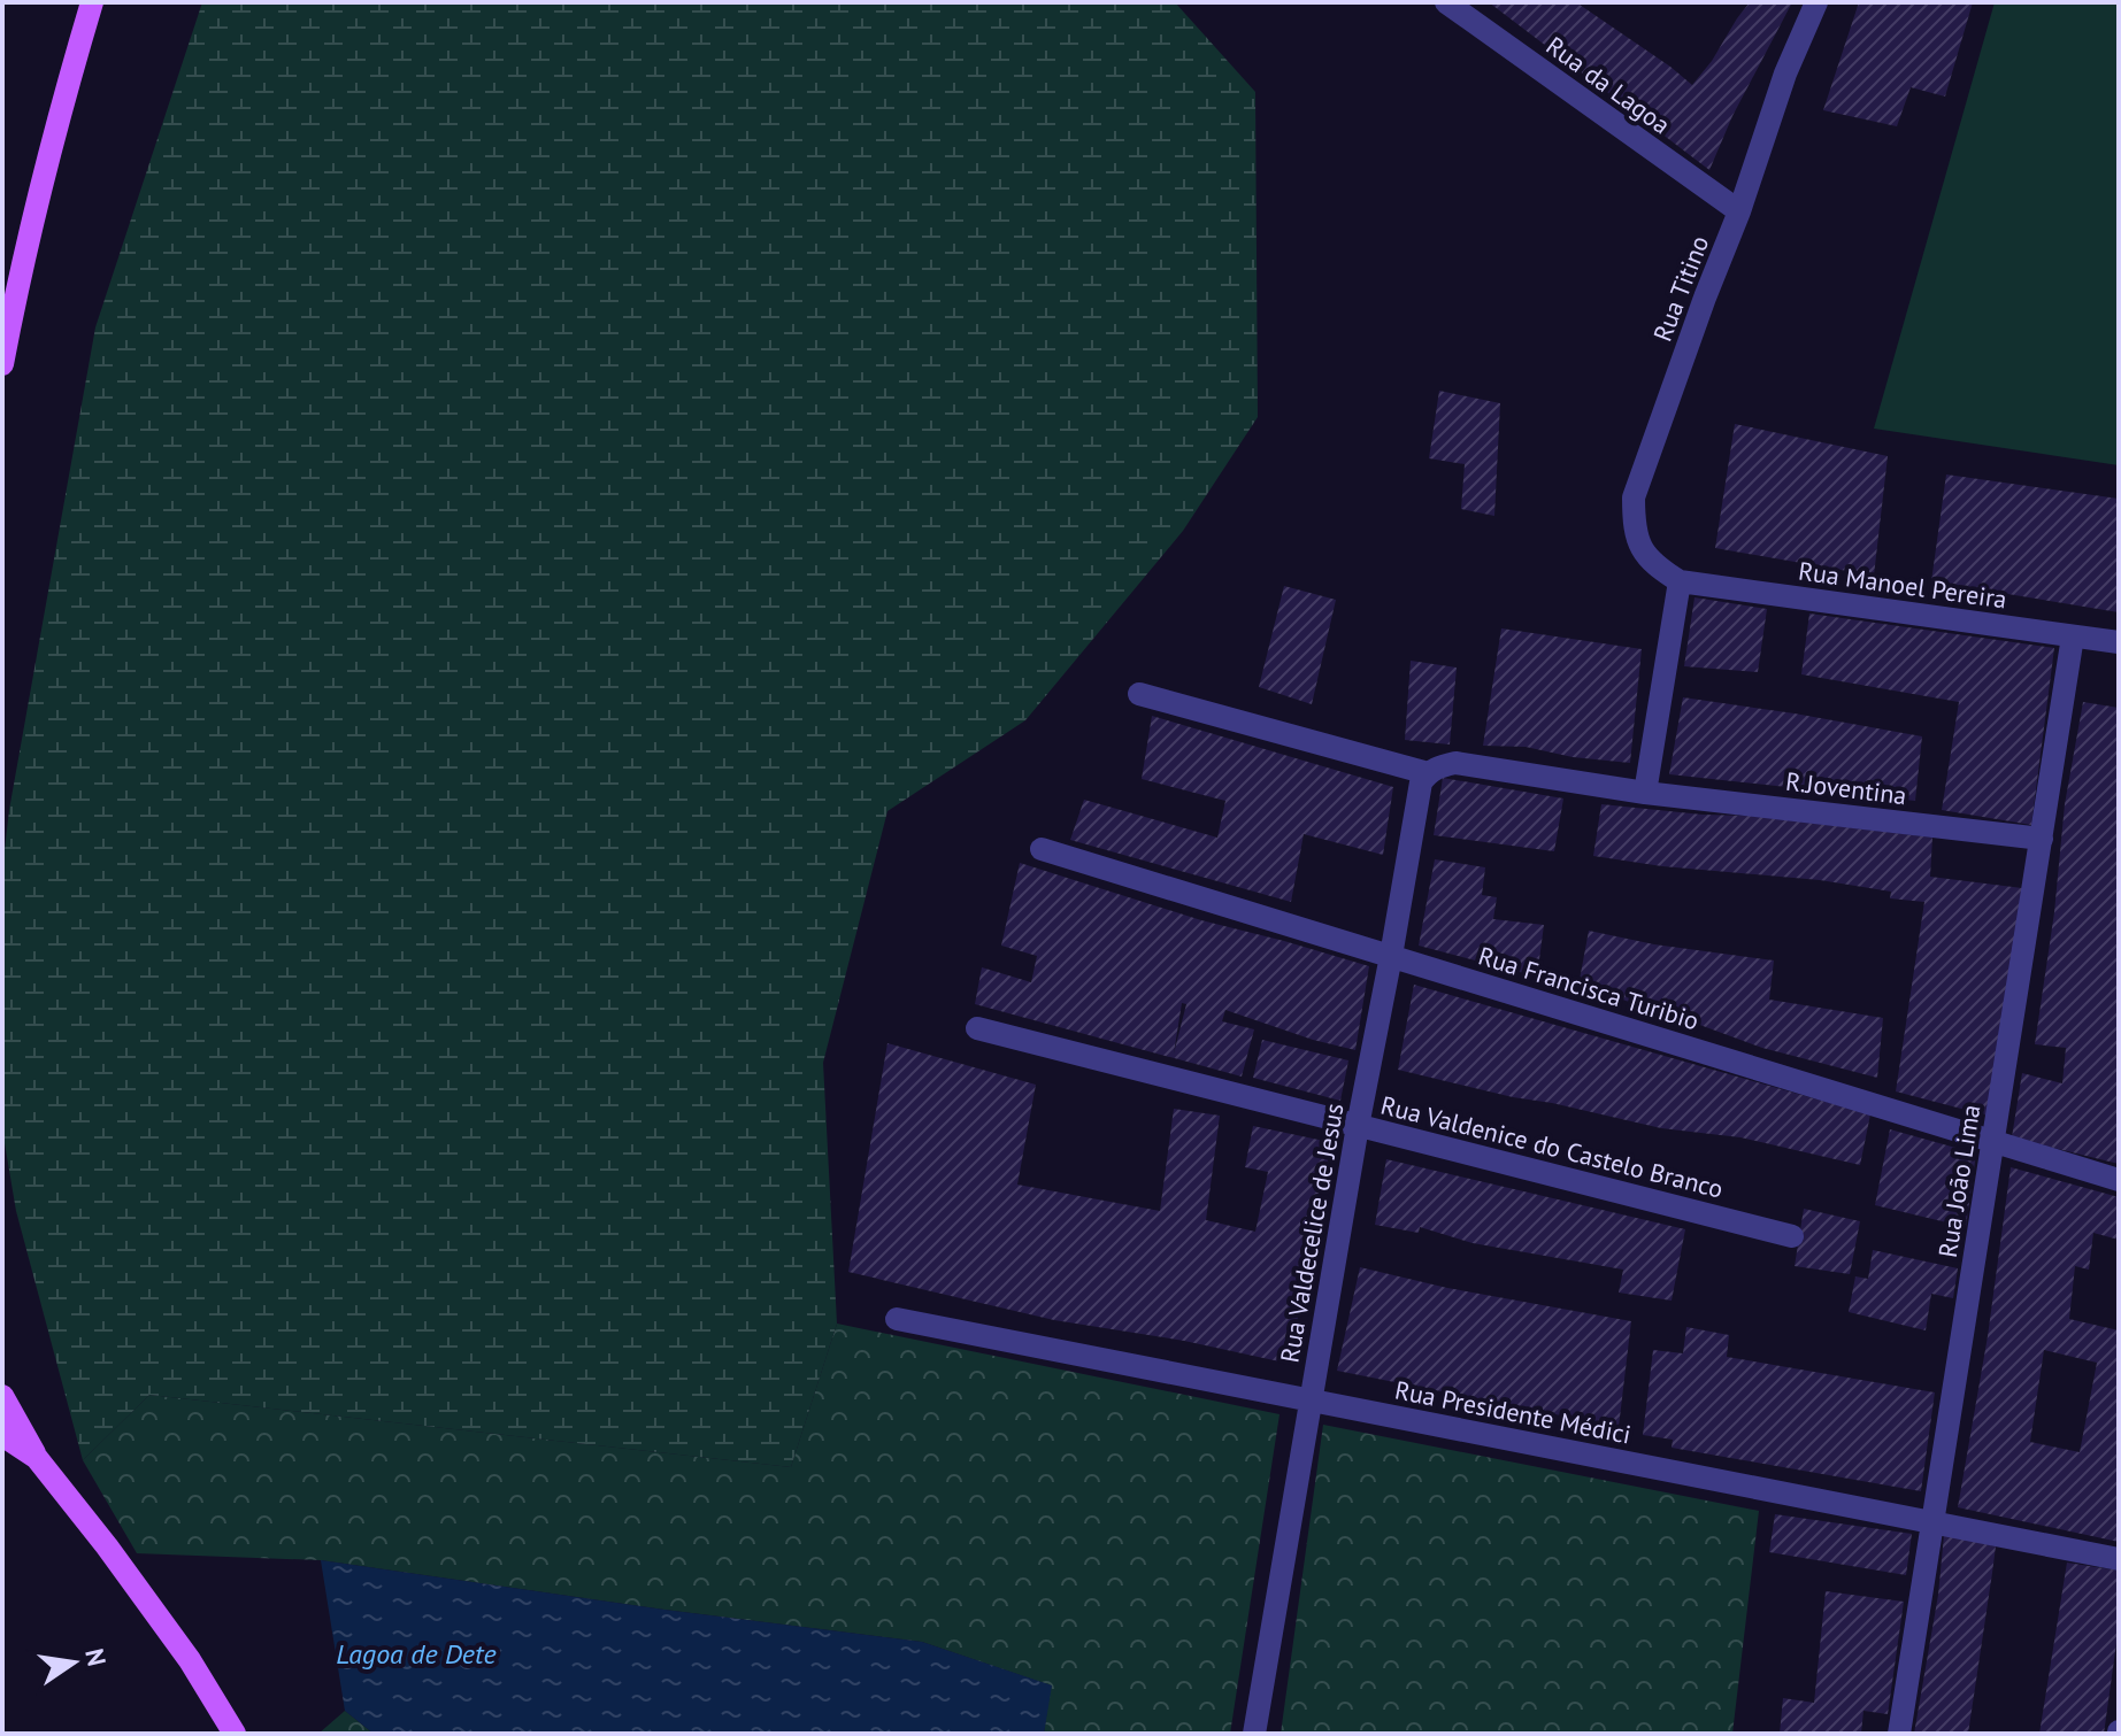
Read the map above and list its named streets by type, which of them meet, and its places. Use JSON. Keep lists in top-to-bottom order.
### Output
{
  "streets": {
    "street": [
      "Rua da Lagoa",
      "Rua Titino",
      "Rua Manoel Pereira",
      "R.Joventina",
      "Rua Francisca Turibio",
      "Rua Valdenice do Castelo Branco",
      "Rua João Lima",
      "Rua Valdecelice de Jesus",
      "Rua Presidente Médici"
    ]
  },
  "crossings": [
    ["Rua da Lagoa", "Rua Titino"],
    ["Rua Titino", "Rua Manoel Pereira"],
    ["Rua Manoel Pereira", "Rua João Lima"],
    ["R.Joventina", "Rua João Lima"],
    ["R.Joventina", "Rua Valdecelice de Jesus"],
    ["Rua Francisca Turibio", "Rua João Lima"],
    ["Rua Francisca Turibio", "Rua Valdecelice de Jesus"],
    ["Rua Valdenice do Castelo Branco", "Rua Valdecelice de Jesus"],
    ["Rua João Lima", "Rua Presidente Médici"],
    ["Rua Valdecelice de Jesus", "Rua Presidente Médici"]
  ],
  "water": ["Lagoa de Dete"],
  "north": "right"
}
